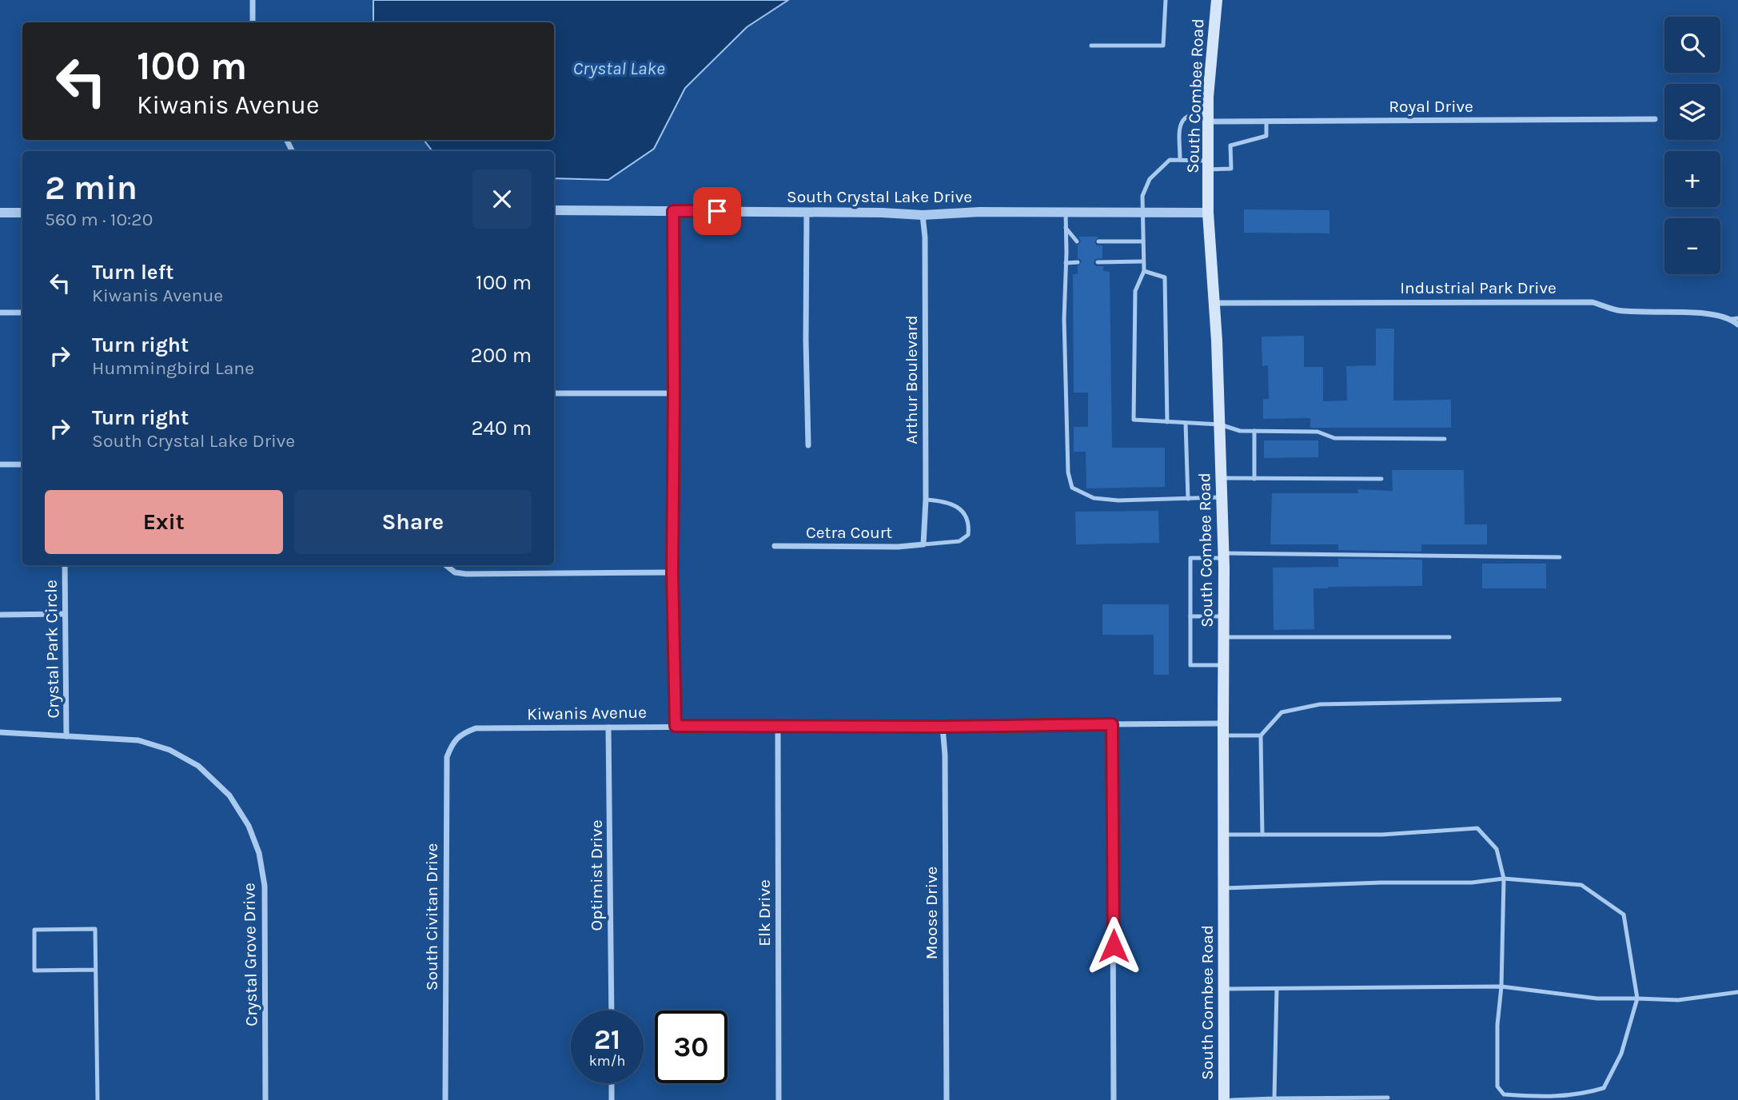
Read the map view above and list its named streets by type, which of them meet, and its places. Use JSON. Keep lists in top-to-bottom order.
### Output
{
  "streets": {
    "main road": ["South Combee Road"],
    "street": [
      "Royal Drive",
      "South Crystal Lake Drive",
      "Industrial Park Drive",
      "Arthur Boulevard",
      "Cetra Court",
      "Crystal Park Circle",
      "Kiwanis Avenue",
      "Optimist Drive",
      "Elk Drive",
      "Moose Drive",
      "South Civitan Drive",
      "Crystal Grove Drive"
    ]
  },
  "crossings": [
    ["South Combee Road", "Royal Drive"],
    ["South Combee Road", "South Crystal Lake Drive"],
    ["South Combee Road", "Industrial Park Drive"],
    ["South Combee Road", "Kiwanis Avenue"],
    ["South Crystal Lake Drive", "Arthur Boulevard"],
    ["Arthur Boulevard", "Cetra Court"],
    ["Crystal Park Circle", "Crystal Grove Drive"],
    ["Kiwanis Avenue", "Optimist Drive"],
    ["Kiwanis Avenue", "Elk Drive"],
    ["Kiwanis Avenue", "Moose Drive"],
    ["Kiwanis Avenue", "South Civitan Drive"]
  ],
  "water": ["Crystal Lake"],
  "page": {
    "map_buttons": ["+", "−"],
    "turn": ["100 m", "Kiwanis Avenue"],
    "heading": ["2 min", "560 m · 10:20"],
    "list": [
      {
        "name": "Turn left",
        "note": "Kiwanis Avenue",
        "value": "100 m"
      },
      {
        "name": "Turn right",
        "note": "Hummingbird Lane",
        "value": "200 m"
      },
      {
        "name": "Turn right",
        "note": "South Crystal Lake Drive",
        "value": "240 m"
      }
    ],
    "buttons": ["Exit", "Share"],
    "speed": "21 km/h",
    "limit": "30"
  }
}
